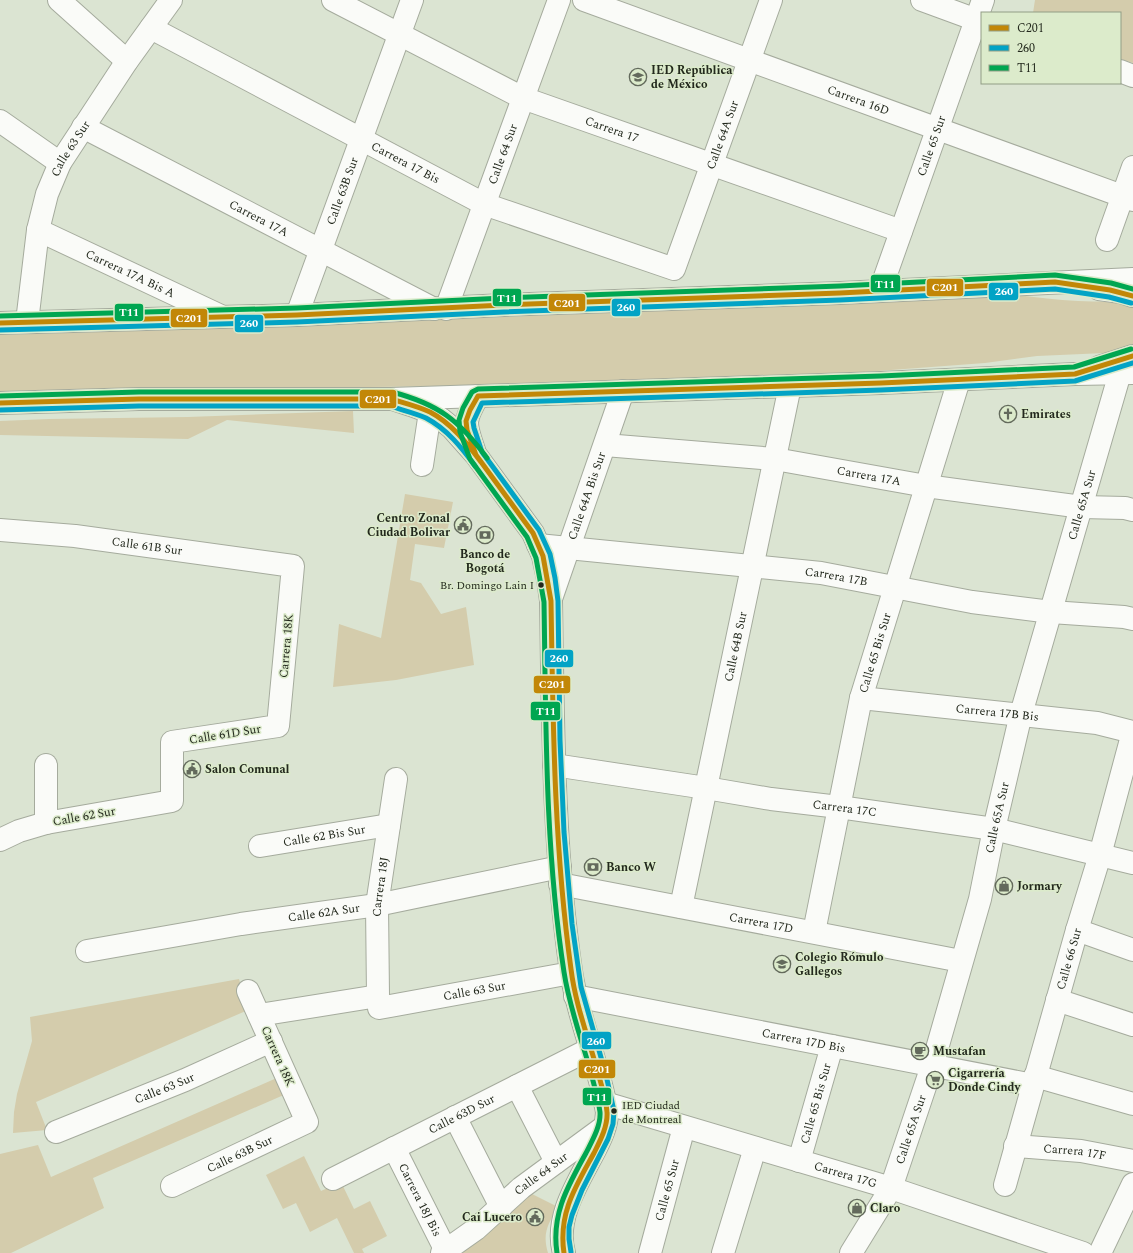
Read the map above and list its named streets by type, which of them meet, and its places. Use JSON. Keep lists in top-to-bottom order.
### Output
{
  "streets": {
    "main road": [
      "Carrera 16D",
      "Carrera 17",
      "Calle 64A Sur",
      "Calle 65 Sur",
      "Calle 63 Sur",
      "Calle 64 Sur",
      "Carrera 17 Bis",
      "Calle 63B Sur",
      "Carrera 17A",
      "Carrera 17A Bis A",
      "Calle 64A Bis Sur",
      "Calle 65A Sur",
      "Calle 61B Sur",
      "Carrera 17B",
      "Carrera 18K",
      "Calle 64B Sur",
      "Calle 65 Bis Sur",
      "Carrera 17B Bis",
      "Calle 61D Sur",
      "Carrera 17C",
      "Calle 62 Sur",
      "Calle 62 Bis Sur",
      "Carrera 18J",
      "Calle 62A Sur",
      "Carrera 17D",
      "Calle 66 Sur",
      "Carrera 17D Bis",
      "Calle 63D Sur",
      "Carrera 17F",
      "Carrera 17G",
      "Carrera 18J Bis"
    ]
  },
  "crossings": [
    ["Carrera 16D", "Calle 64A Sur"],
    ["Carrera 16D", "Calle 65 Sur"],
    ["Carrera 17", "Calle 64A Sur"],
    ["Carrera 17", "Calle 65 Sur"],
    ["Carrera 17", "Calle 64 Sur"],
    ["Carrera 17", "Calle 63B Sur"],
    ["Calle 64A Sur", "Carrera 17 Bis"],
    ["Calle 65 Sur", "Carrera 17G"],
    ["Calle 63 Sur", "Carrera 17 Bis"],
    ["Calle 63 Sur", "Carrera 17A"],
    ["Calle 63 Sur", "Carrera 17A Bis A"],
    ["Calle 63 Sur", "Carrera 18K"],
    ["Calle 63 Sur", "Carrera 18J"],
    ["Calle 64 Sur", "Carrera 17 Bis"],
    ["Calle 64 Sur", "Carrera 17A"],
    ["Calle 64 Sur", "Carrera 18J Bis"],
    ["Carrera 17 Bis", "Calle 63B Sur"],
    ["Calle 63B Sur", "Carrera 17A"],
    ["Calle 63B Sur", "Carrera 18K"],
    ["Carrera 17A", "Calle 64A Bis Sur"],
    ["Carrera 17A", "Calle 65A Sur"],
    ["Carrera 17A", "Calle 64B Sur"],
    ["Carrera 17A", "Calle 65 Bis Sur"],
    ["Calle 64A Bis Sur", "Carrera 17B"],
    ["Calle 65A Sur", "Carrera 17B"],
    ["Calle 65A Sur", "Carrera 17B Bis"],
    ["Calle 65A Sur", "Carrera 17C"],
    ["Calle 65A Sur", "Carrera 17D"],
    ["Calle 65A Sur", "Carrera 17D Bis"],
    ["Calle 65A Sur", "Carrera 17G"],
    ["Calle 61B Sur", "Carrera 18K"],
    ["Carrera 17B", "Calle 64B Sur"],
    ["Carrera 17B", "Calle 65 Bis Sur"],
    ["Carrera 18K", "Calle 61D Sur"],
    ["Calle 64B Sur", "Carrera 17C"],
    ["Calle 64B Sur", "Carrera 17D"],
    ["Calle 65 Bis Sur", "Carrera 17B Bis"],
    ["Calle 65 Bis Sur", "Carrera 17C"],
    ["Calle 65 Bis Sur", "Carrera 17D"],
    ["Calle 65 Bis Sur", "Carrera 17D Bis"],
    ["Calle 65 Bis Sur", "Carrera 17G"],
    ["Carrera 17B Bis", "Calle 66 Sur"],
    ["Calle 61D Sur", "Calle 62 Sur"],
    ["Carrera 17C", "Calle 66 Sur"],
    ["Calle 62 Bis Sur", "Carrera 18J"],
    ["Carrera 18J", "Calle 62A Sur"],
    ["Calle 62A Sur", "Carrera 17D"],
    ["Calle 66 Sur", "Carrera 17D Bis"],
    ["Calle 66 Sur", "Carrera 17F"],
    ["Calle 63D Sur", "Carrera 18J Bis"]
  ],
  "places": {
    "school or university": ["IED República de México", "Colegio Rómulo Gallegos"],
    "church": ["Emirates"],
    "public building": ["Centro Zonal Ciudad Bolivar", "Salon Comunal", "Cai Lucero"],
    "bank": ["Banco de Bogotá", "Banco W"],
    "other": ["Br. Domingo Lain I", "IED Ciudad de Montreal"],
    "shop": ["Jormary", "Claro"],
    "cafe": ["Mustafan"],
    "supermarket": ["Cigarrería Donde Cindy"]
  },
  "lines": ["transit line T11", "transit line C201", "transit line 260"],
  "legend": ["C201", "260", "T11"]
}
